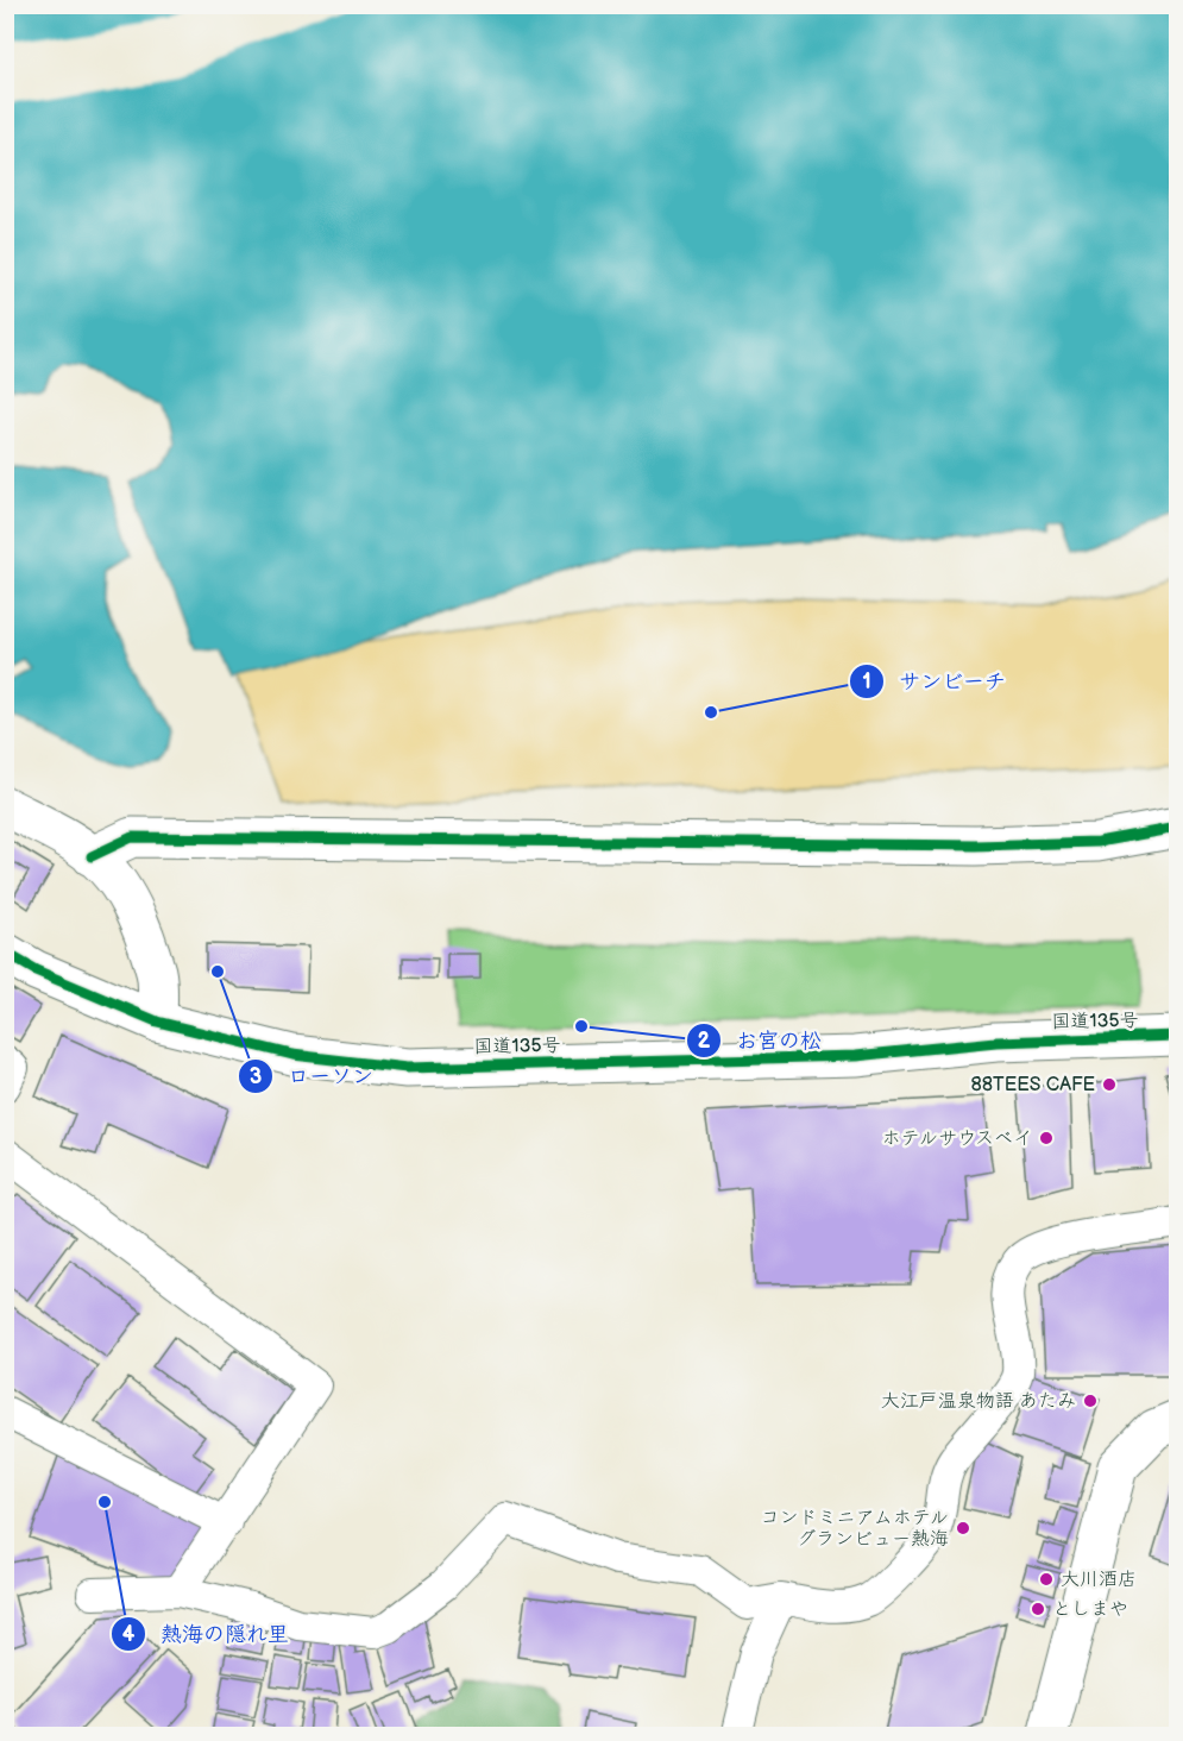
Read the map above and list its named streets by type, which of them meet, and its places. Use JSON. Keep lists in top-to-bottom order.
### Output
{
  "streets": {
    "main road": ["国道135号"]
  },
  "places": [
    "サンビーチ",
    "ローソン",
    "お宮の松",
    "88TEES CAFE",
    "ホテルサウスベイ",
    "大江戸温泉物語 あたみ",
    "熱海の隠れ里",
    "コンドミニアムホテル グランビュー熱海",
    "大川酒店",
    "としまや"
  ]
}
